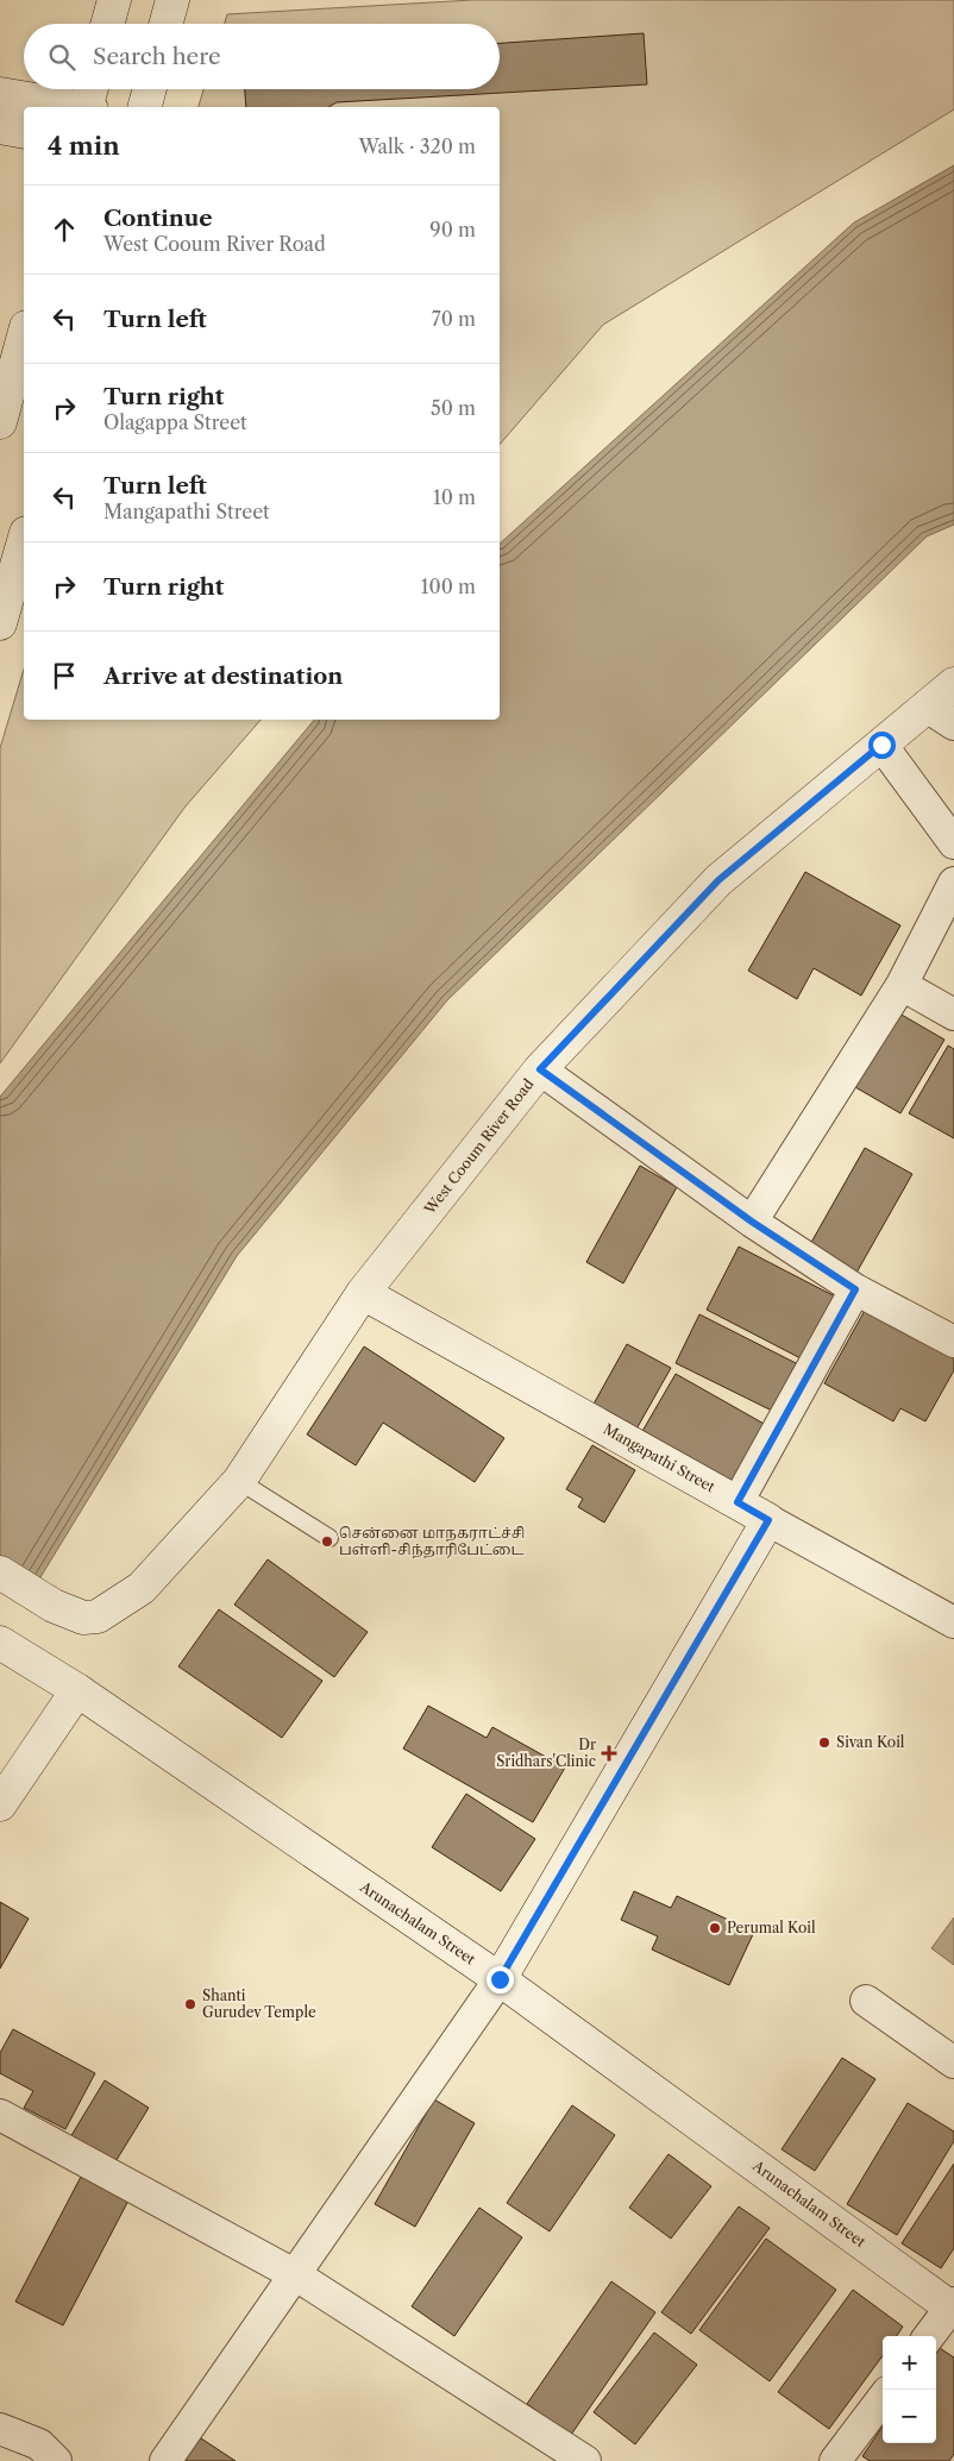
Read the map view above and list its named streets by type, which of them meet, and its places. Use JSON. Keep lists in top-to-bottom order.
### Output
{
  "streets": {
    "main road": ["West Cooum River Road", "Mangapathi Street", "Arunachalam Street"]
  },
  "crossings": [
    ["West Cooum River Road", "Mangapathi Street"]
  ],
  "places": {
    "other": [
      "சென்னை மாநகராட்ச்சி பள்ளி-சிந்தாரிபேட்டை",
      "Sivan Koil",
      "Perumal Koil",
      "Shanti Gurudev Temple"
    ],
    "health": ["Dr Sridhars'Clinic"]
  },
  "page": {
    "search": "Search here",
    "heading": ["4 min", "Walk · 320 m"],
    "list": [
      ["Continue", "West Cooum River Road", "90 m"],
      ["Turn left", "70 m"],
      ["Turn right", "Olagappa Street", "50 m"],
      ["Turn left", "Mangapathi Street", "10 m"],
      ["Turn right", "100 m"],
      "Arrive at destination"
    ],
    "map_buttons": ["+", "−"]
  }
}
